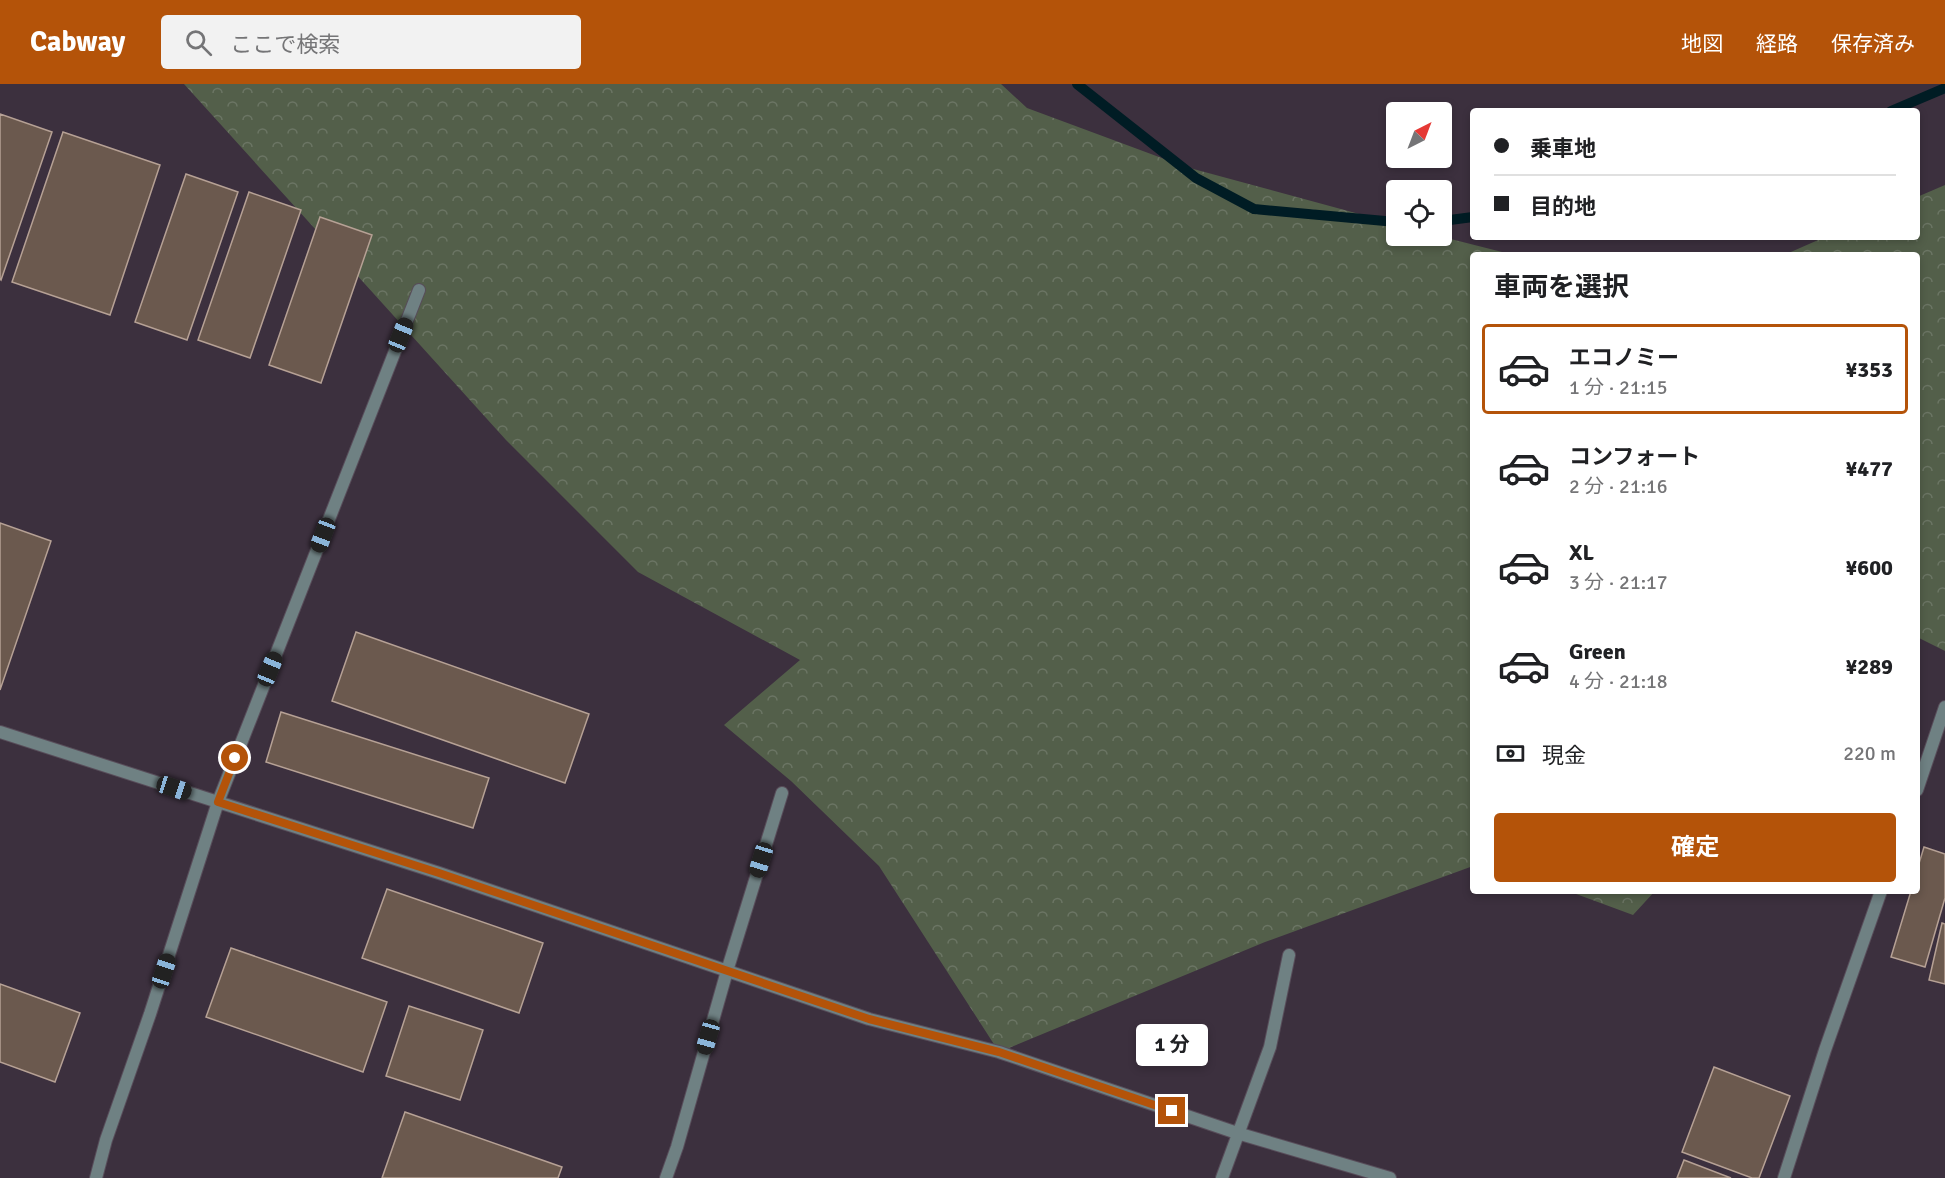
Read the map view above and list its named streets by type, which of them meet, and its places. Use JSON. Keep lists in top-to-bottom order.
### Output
{
  "north": "top right",
  "page": {
    "header": "Cabway",
    "search": "ここで検索",
    "nav": ["地図", "経路", "保存済み"],
    "banner": ["乗車地", "目的地"],
    "heading": "車両を選択",
    "list": [
      {
        "name": "エコノミー",
        "note": "1 分 · 21:15",
        "value": "¥353"
      },
      {
        "name": "コンフォート",
        "note": "2 分 · 21:16",
        "value": "¥477"
      },
      {
        "name": "XL",
        "note": "3 分 · 21:17",
        "value": "¥600"
      },
      {
        "name": "Green",
        "note": "4 分 · 21:18",
        "value": "¥289"
      }
    ],
    "pay": ["現金", "220 m"],
    "buttons": "確定",
    "bubble": "1 分"
  }
}
